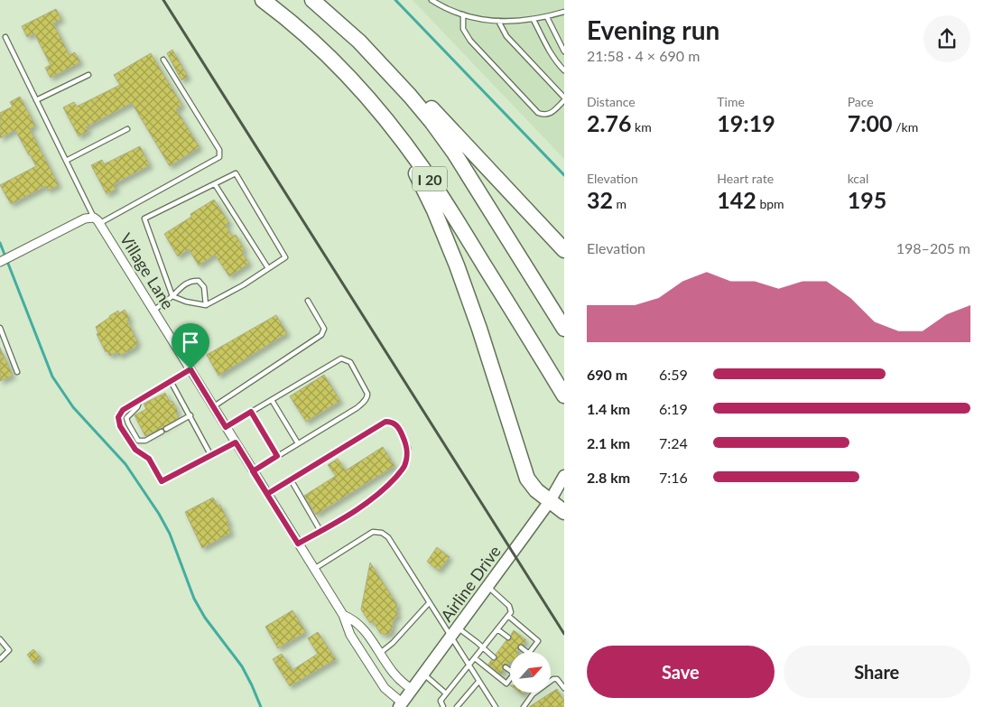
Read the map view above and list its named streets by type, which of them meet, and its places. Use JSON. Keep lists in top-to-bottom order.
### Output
{
  "streets": {
    "highway": ["I 20"],
    "main road": ["Airline Drive"],
    "street": ["Village Lane"]
  },
  "crossings": [
    ["Village Lane", "Airline Drive"]
  ],
  "north": "top right",
  "page": {
    "heading": ["Evening run", "21:58 · 4 × 690 m"],
    "stats": [
      ["Distance", "2.76 km"],
      ["Time", "19:19"],
      ["Pace", "7:00 /km"],
      ["Elevation", "32 m"],
      ["Heart rate", "142 bpm"],
      ["kcal", "195"]
    ],
    "chart": ["Elevation", "198–205 m"],
    "list": [
      {
        "name": "690 m",
        "note": "6:59"
      },
      {
        "name": "1.4 km",
        "note": "6:19"
      },
      {
        "name": "2.1 km",
        "note": "7:24"
      },
      {
        "name": "2.8 km",
        "note": "7:16"
      }
    ],
    "buttons": ["Save", "Share"]
  }
}
